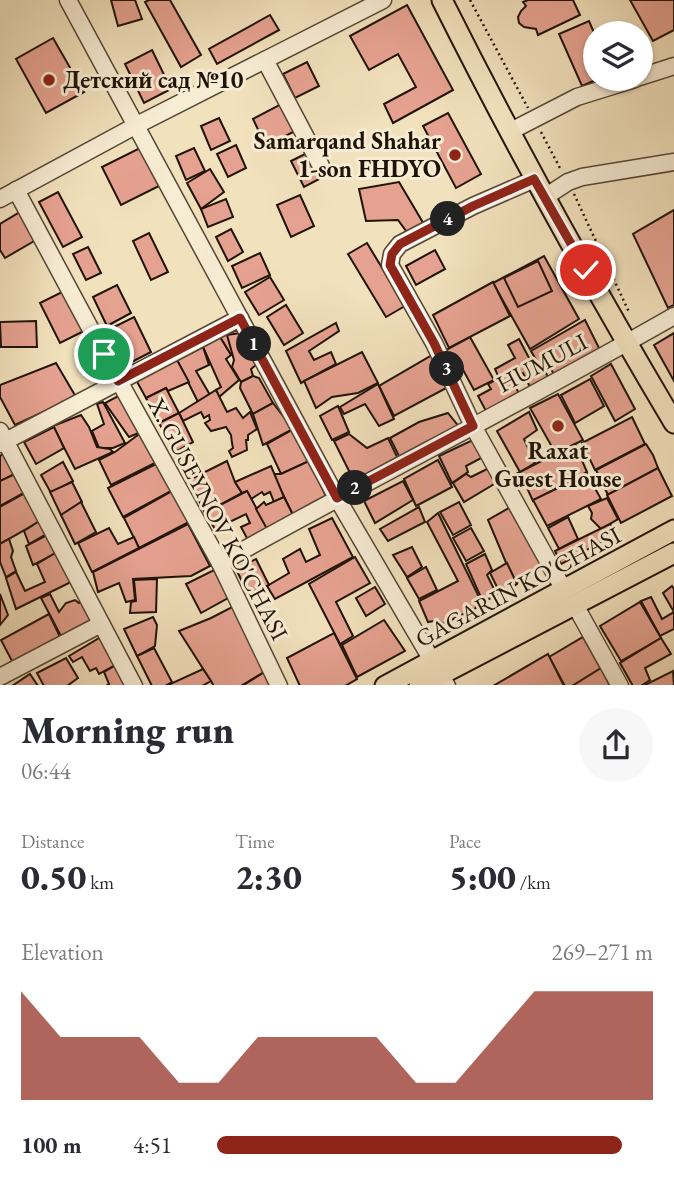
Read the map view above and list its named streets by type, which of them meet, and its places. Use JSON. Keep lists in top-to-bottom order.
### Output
{
  "streets": {
    "main road": ["GAGARIN KO'CHASI"],
    "street": ["HUMULI", "X. GUSEYNOV KO'CHASI"]
  },
  "crossings": [
    ["HUMULI", "X. GUSEYNOV KO'CHASI"]
  ],
  "places": ["Детский сад №10", "Samarqand Shahar 1-son FHDYO", "Raxat Guest House"],
  "page": {
    "pins": [
      "4",
      "1",
      "3",
      "2"
    ],
    "heading": ["Morning run", "06:44"],
    "stats": [
      ["Distance", "0.50 km"],
      ["Time", "2:30"],
      ["Pace", "5:00 /km"]
    ],
    "chart": ["Elevation", "269–271 m"],
    "list": [
      {
        "name": "100 m",
        "note": "4:51"
      }
    ]
  }
}
